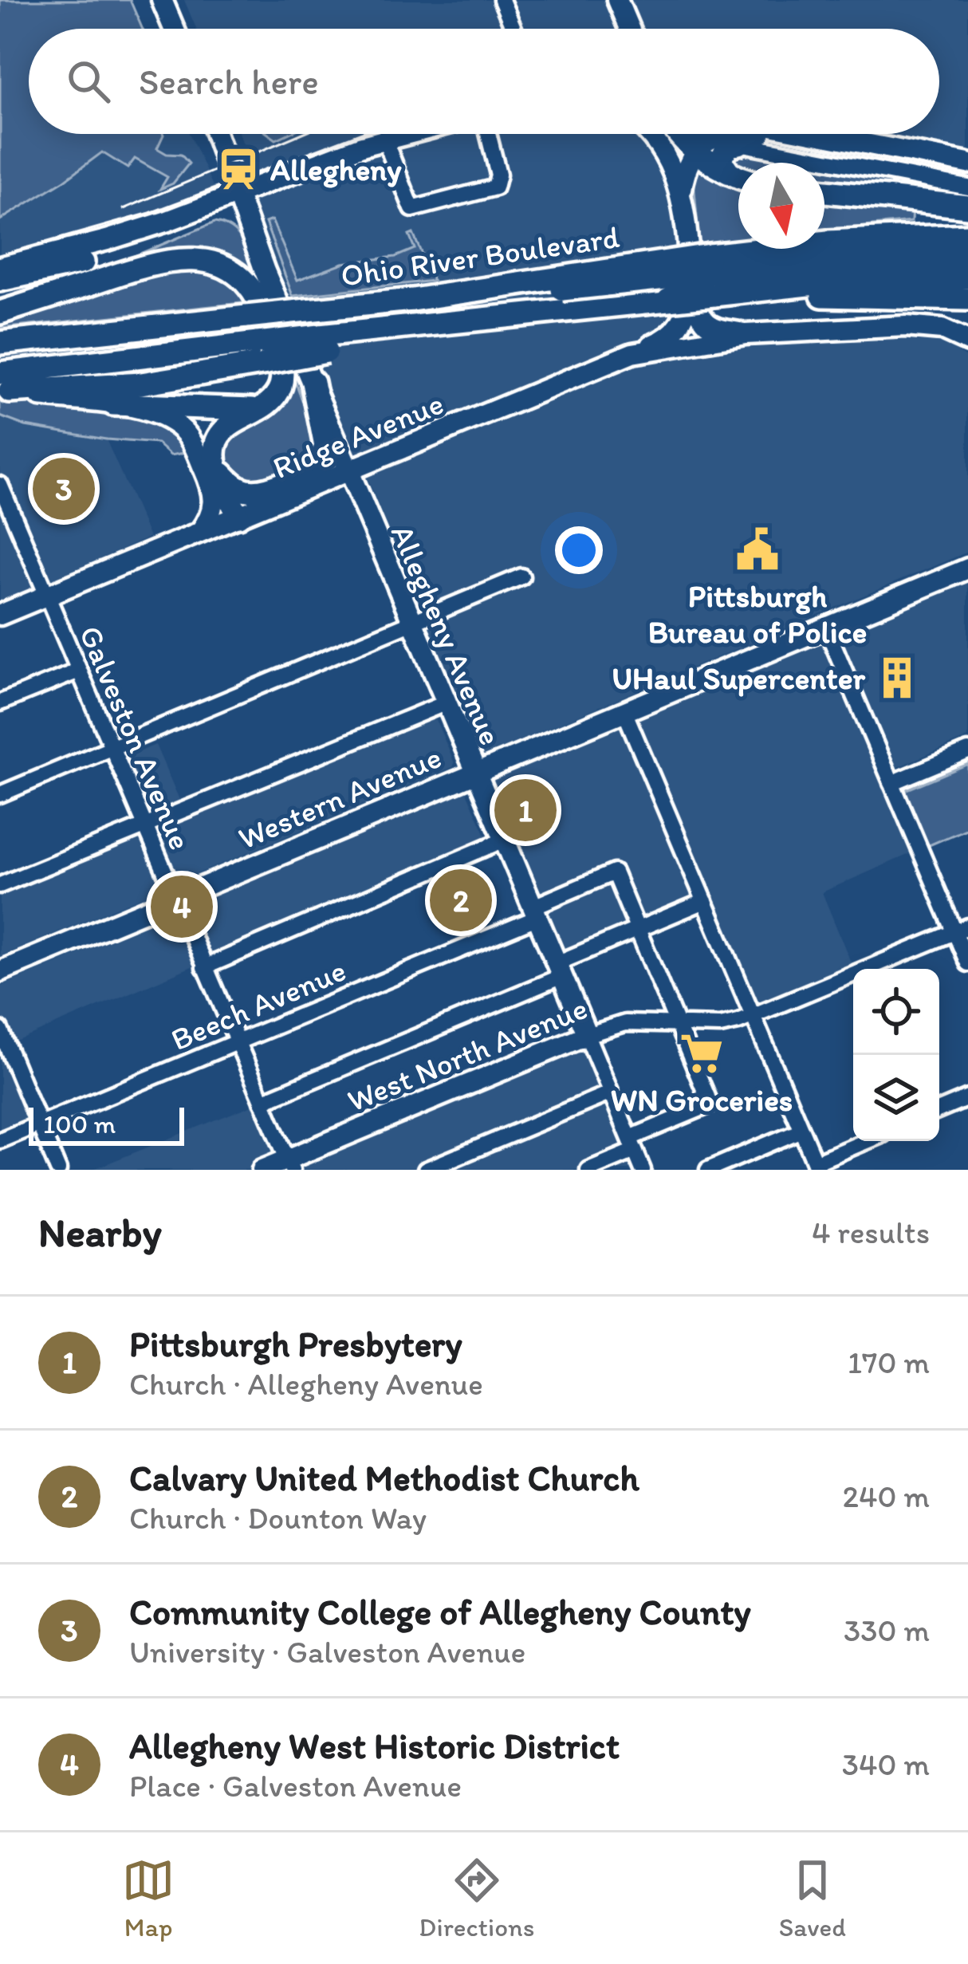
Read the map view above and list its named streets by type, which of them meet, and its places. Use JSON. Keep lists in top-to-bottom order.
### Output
{
  "streets": {
    "highway": ["Ohio River Boulevard"],
    "main road": [
      "Ridge Avenue",
      "Allegheny Avenue",
      "Western Avenue",
      "West North Avenue"
    ],
    "street": ["Galveston Avenue", "Beech Avenue"]
  },
  "crossings": [
    ["Ridge Avenue", "Allegheny Avenue"],
    ["Ridge Avenue", "Galveston Avenue"],
    ["Allegheny Avenue", "Western Avenue"],
    ["Allegheny Avenue", "Beech Avenue"],
    ["Allegheny Avenue", "West North Avenue"],
    ["Galveston Avenue", "Western Avenue"],
    ["Galveston Avenue", "Beech Avenue"],
    ["Galveston Avenue", "West North Avenue"]
  ],
  "places": {
    "station": ["Allegheny"],
    "public building": ["Pittsburgh Bureau of Police"],
    "building": ["UHaul Supercenter"],
    "supermarket": ["WN Groceries"]
  },
  "scale_bar": "100 m",
  "north": "bottom",
  "page": {
    "search": "Search here",
    "pins": [
      "3",
      "1",
      "2",
      "4"
    ],
    "scale": "100 m",
    "heading": ["Nearby", "4 results"],
    "list": [
      {
        "mark": "1",
        "name": "Pittsburgh Presbytery",
        "note": "Church · Allegheny Avenue",
        "value": "170 m"
      },
      {
        "mark": "2",
        "name": "Calvary United Methodist Church",
        "note": "Church · Dounton Way",
        "value": "240 m"
      },
      {
        "mark": "3",
        "name": "Community College of Allegheny County",
        "note": "University · Galveston Avenue",
        "value": "330 m"
      },
      {
        "mark": "4",
        "name": "Allegheny West Historic District",
        "note": "Place · Galveston Avenue",
        "value": "340 m"
      }
    ],
    "nav": ["Map", "Directions", "Saved"]
  }
}
